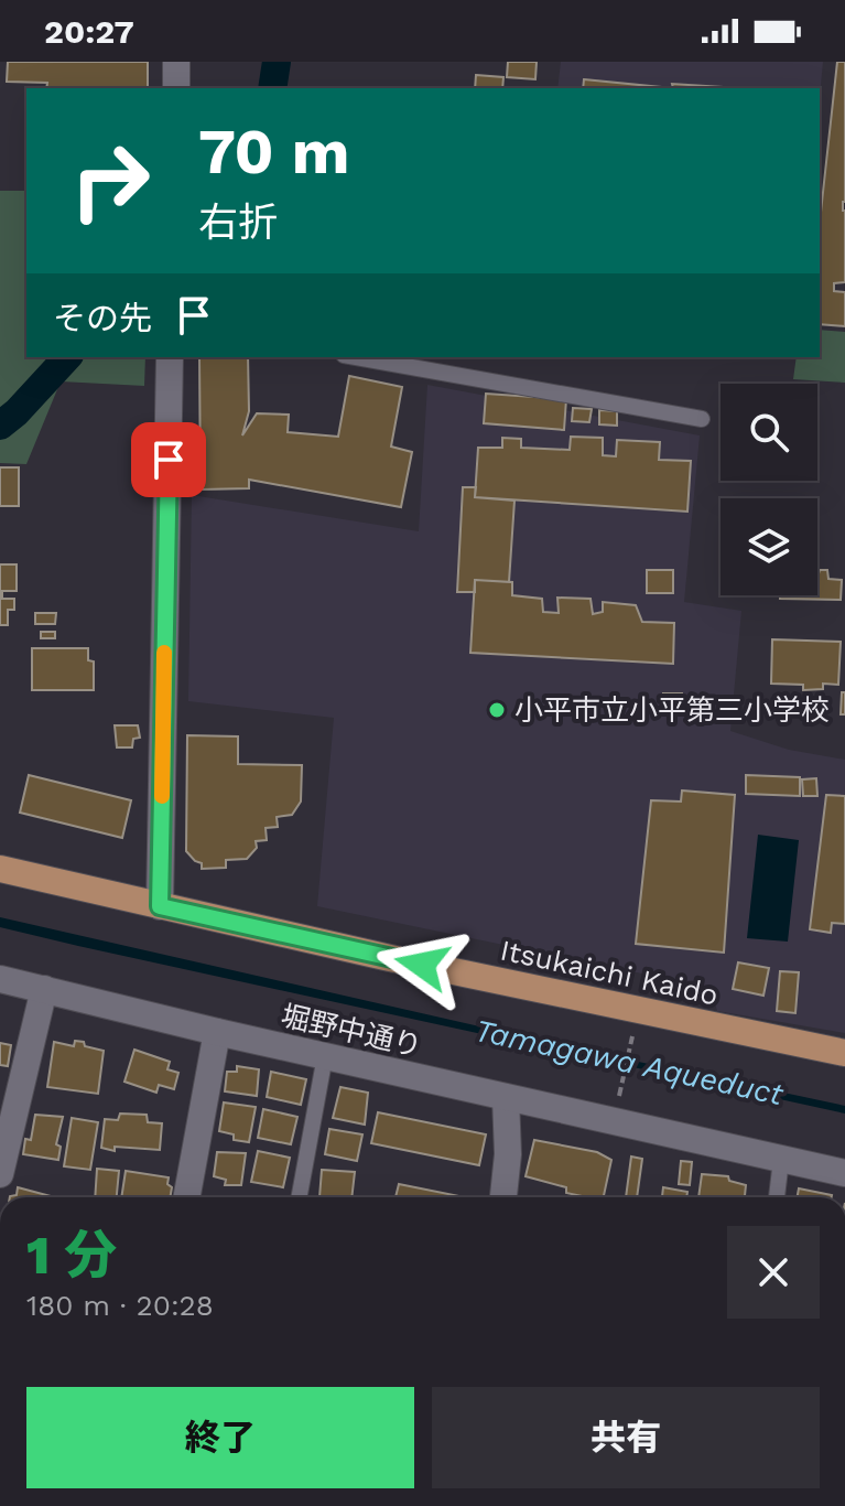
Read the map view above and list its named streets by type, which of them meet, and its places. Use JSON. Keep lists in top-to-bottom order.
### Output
{
  "streets": {
    "main road": ["Itsukaichi Kaido"],
    "street": ["堀野中通り"]
  },
  "water": ["Tamagawa Aqueduct"],
  "places": ["小平市立小平第三小学校"],
  "page": {
    "status": "20:27",
    "turn": ["70 m", "右折"],
    "then": "その先",
    "heading": ["1 分", "180 m · 20:28"],
    "buttons": ["終了", "共有"]
  }
}
